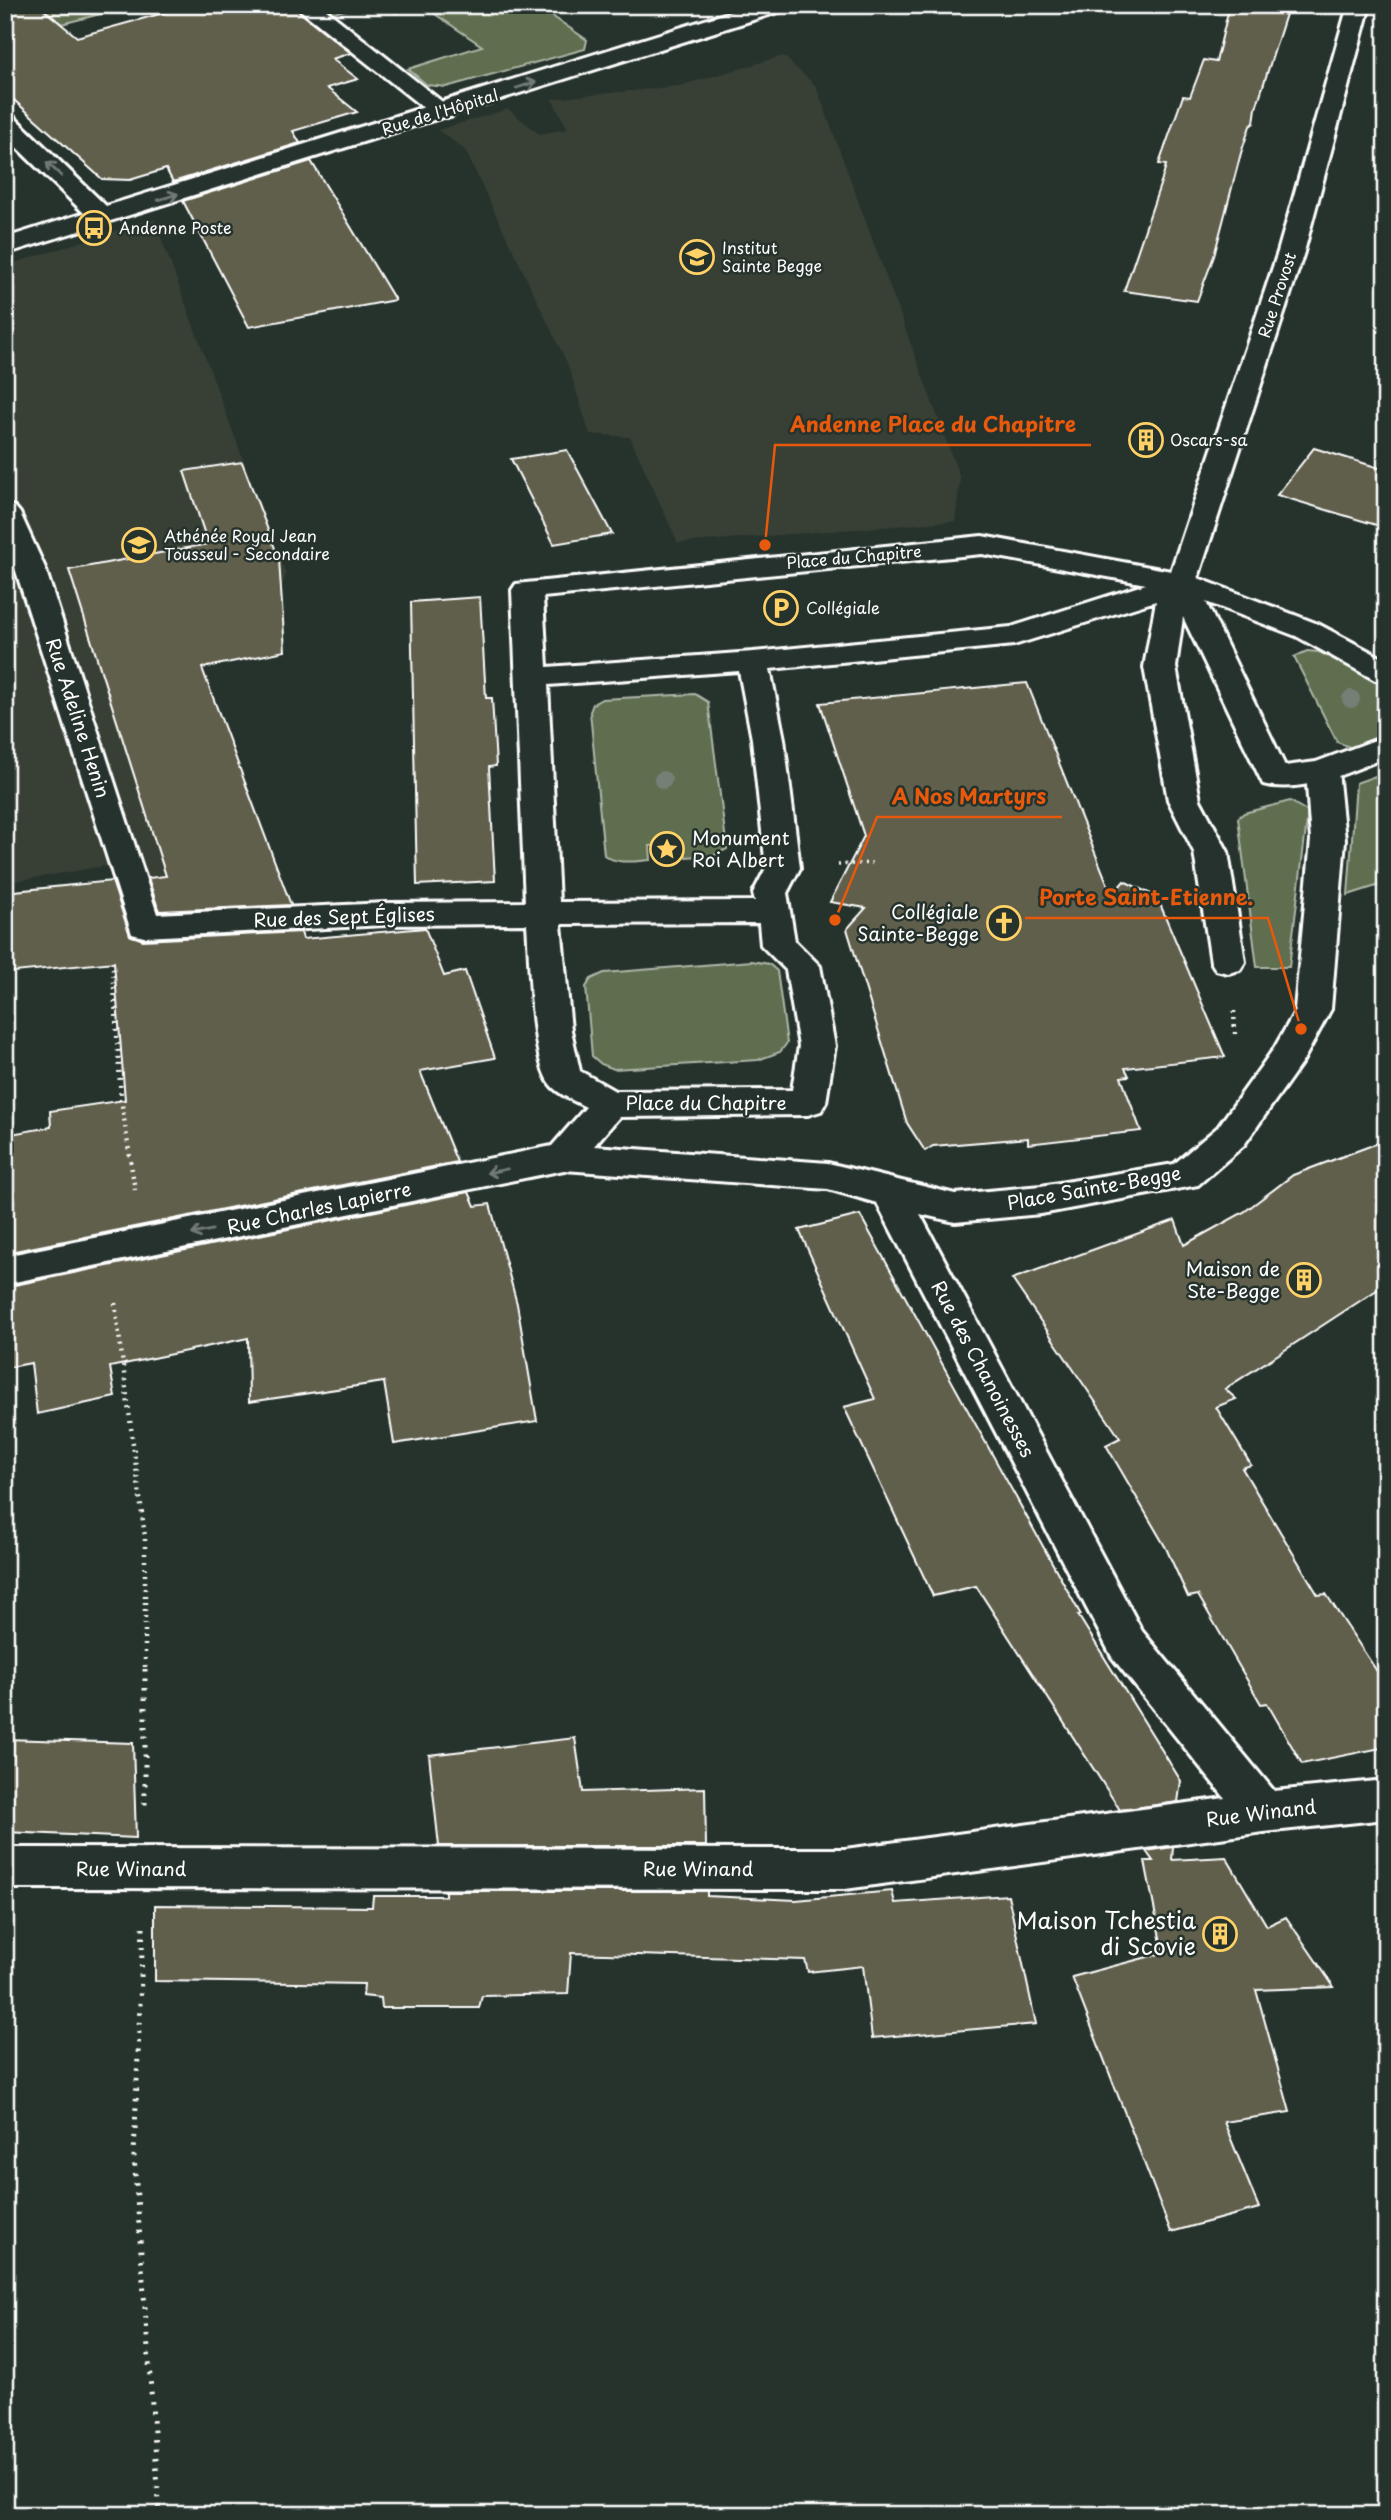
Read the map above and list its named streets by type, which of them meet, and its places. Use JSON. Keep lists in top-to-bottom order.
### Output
{
  "streets": {
    "street": [
      "Rue de l'Hôpital",
      "Rue Provost",
      "Place du Chapitre",
      "Rue Adeline Henin",
      "Rue des Sept Églises",
      "Place Sainte-Begge",
      "Rue Charles Lapierre",
      "Rue des Chanoinesses",
      "Rue Winand"
    ]
  },
  "crossings": [
    ["Rue Provost", "Place du Chapitre"],
    ["Place du Chapitre", "Rue des Sept Églises"],
    ["Rue Adeline Henin", "Rue des Sept Églises"],
    ["Place Sainte-Begge", "Rue des Chanoinesses"],
    ["Rue des Chanoinesses", "Rue Winand"]
  ],
  "one_way": ["Rue de l'Hôpital", "Rue Charles Lapierre"],
  "places": {
    "bus stop": ["Andenne Poste"],
    "school or university": ["Institut Sainte Begge", "Athénée Royal Jean Tousseul - Secondaire"],
    "building": ["Oscars-sa", "Maison de Ste-Begge", "Maison Tchestia di Scovie"],
    "other": ["Andenne Place du Chapitre", "A Nos Martyrs", "Porte Saint-Etienne."],
    "parking": ["Collégiale"],
    "place": ["Monument Roi Albert"],
    "church": ["Collégiale Sainte-Begge"]
  }
}
